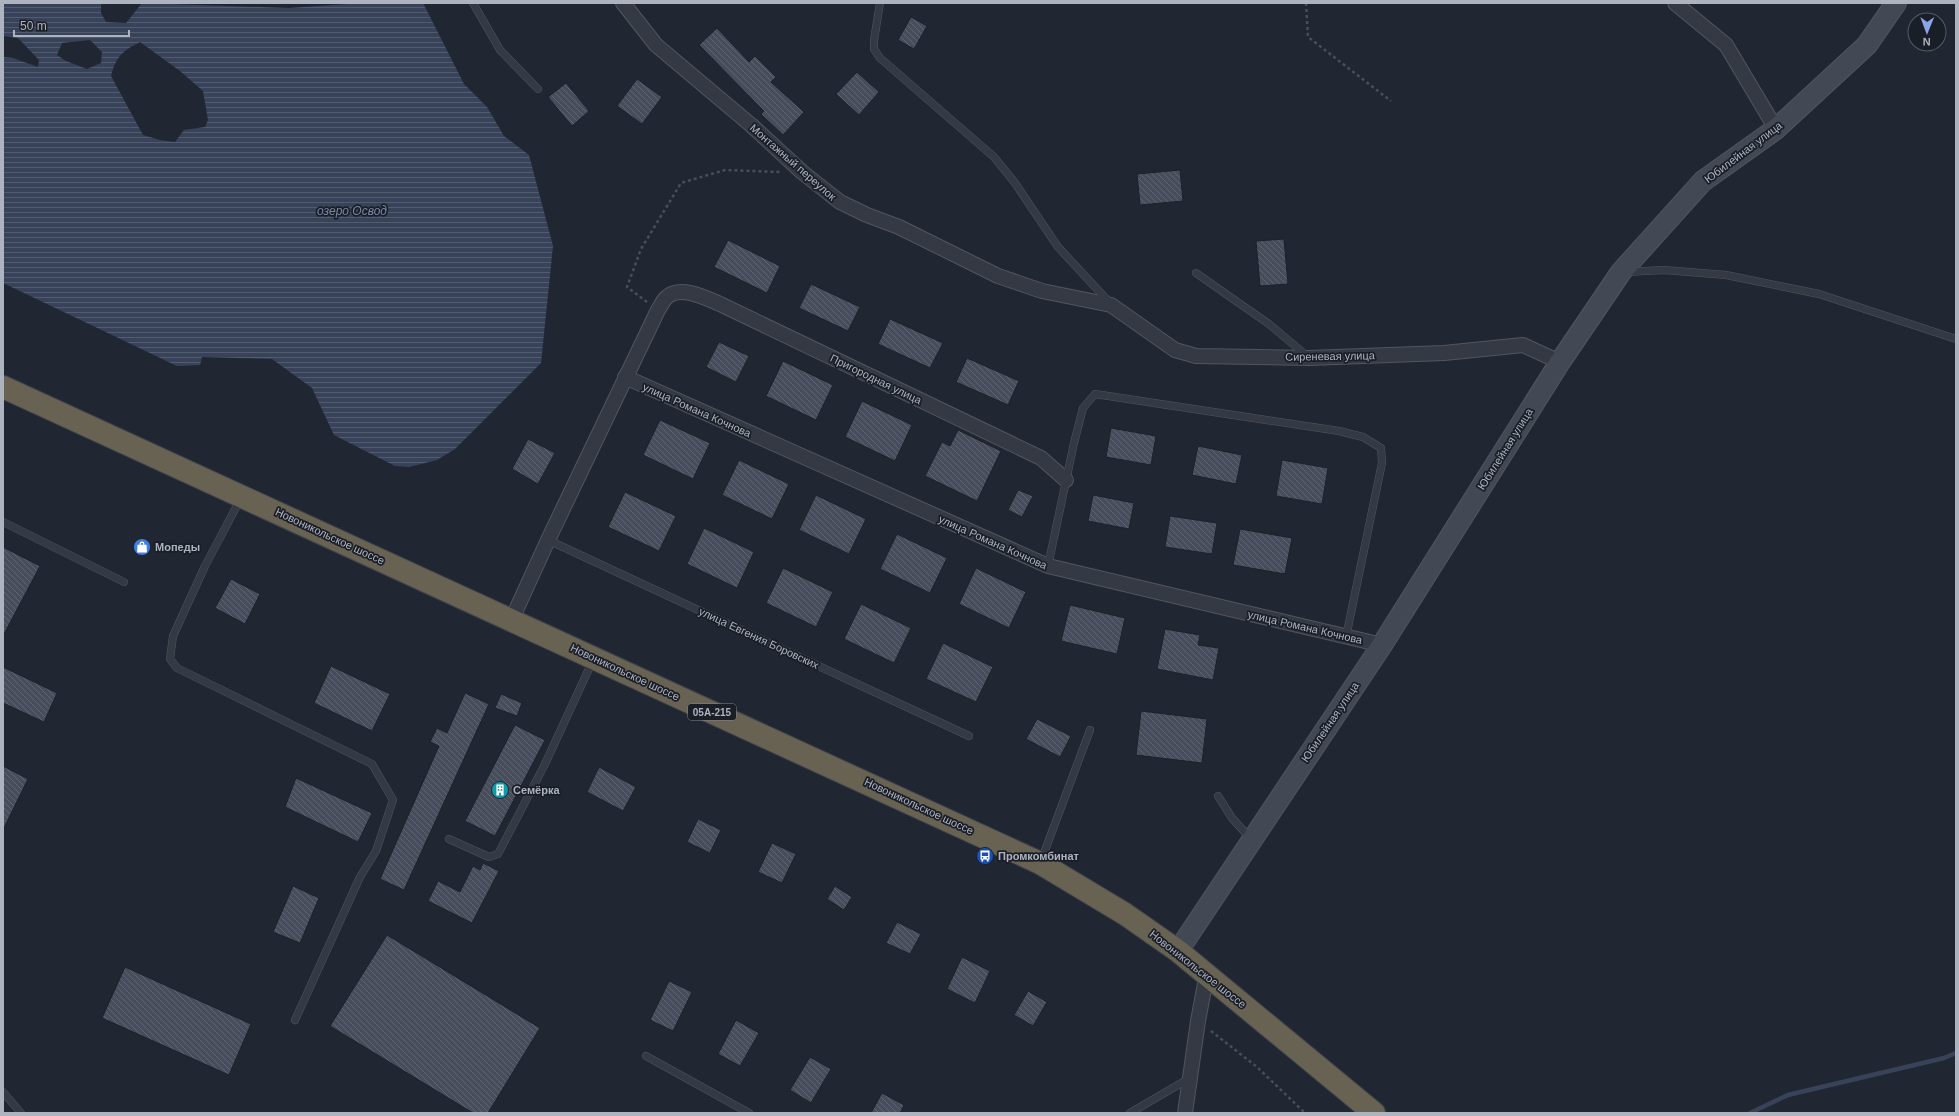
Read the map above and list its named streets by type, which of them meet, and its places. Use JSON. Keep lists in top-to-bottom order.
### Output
{
  "streets": {
    "highway": ["Новоникольское шоссе", "05А-215"],
    "street": [
      "Юбилейная улица",
      "Монтажный переулок",
      "Сиреневая улица",
      "Пригородная улица",
      "улица Романа Кочнова"
    ],
    "lane": ["улица Евгения Боровских"]
  },
  "crossings": [
    ["Юбилейная улица", "Сиреневая улица"],
    ["Юбилейная улица", "улица Романа Кочнова"],
    ["Юбилейная улица", "Новоникольское шоссе"],
    ["Монтажный переулок", "Сиреневая улица"]
  ],
  "water": ["озеро Освод"],
  "places": {
    "shop": ["Мопеды"],
    "building": ["Семёрка"],
    "bus stop": ["Промкомбинат"]
  },
  "scale_bar": "50 m",
  "north": "bottom"
}
